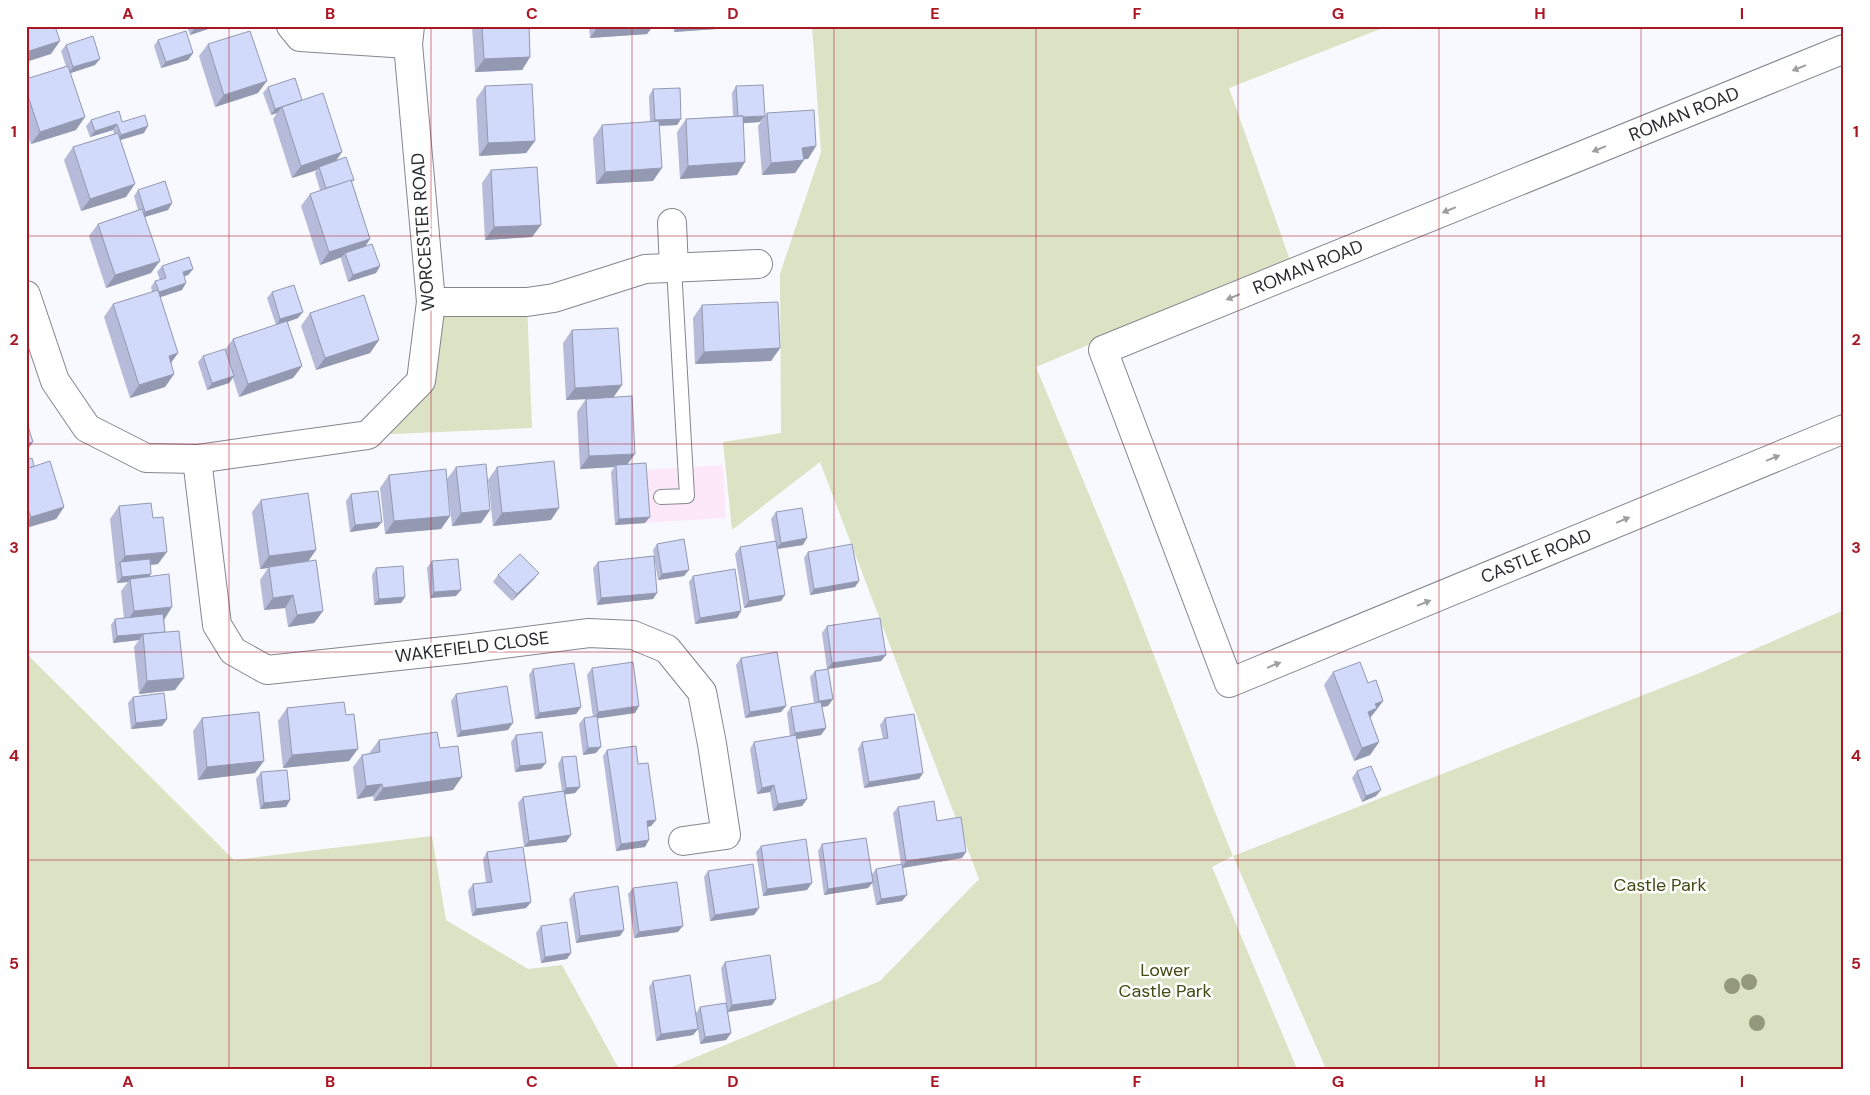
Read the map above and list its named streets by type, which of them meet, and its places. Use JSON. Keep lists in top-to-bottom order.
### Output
{
  "streets": {
    "street": [
      "ROMAN ROAD",
      "WORCESTER ROAD",
      "CASTLE ROAD",
      "WAKEFIELD CLOSE"
    ]
  },
  "crossings": [
    ["ROMAN ROAD", "CASTLE ROAD"],
    ["WORCESTER ROAD", "WAKEFIELD CLOSE"]
  ],
  "one_way": ["CASTLE ROAD"],
  "parks": ["Castle Park", "Lower Castle Park"],
  "grid": {
    "columns": [
      "A",
      "B",
      "C",
      "D",
      "E",
      "F",
      "G",
      "H",
      "I"
    ],
    "rows": [
      "1",
      "2",
      "3",
      "4",
      "5"
    ]
  }
}
